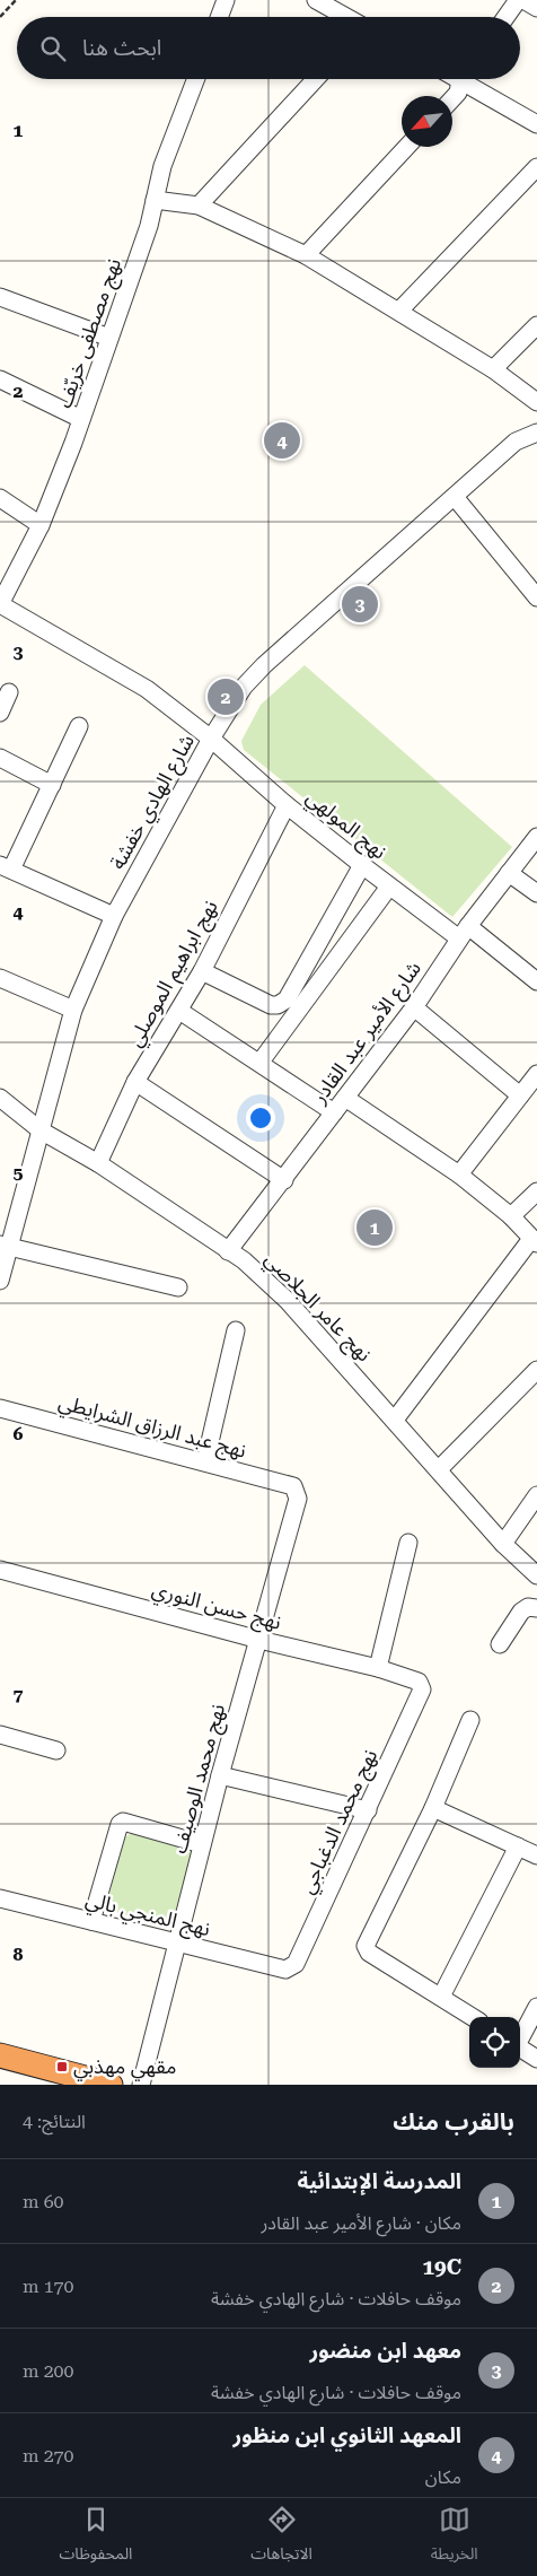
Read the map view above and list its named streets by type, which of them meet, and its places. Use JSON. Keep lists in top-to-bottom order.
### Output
{
  "streets": {
    "street": [
      "نهج مصطفى خريّف",
      "شارع الهادي خفشة",
      "نهج المولهي",
      "نهج ابراهيم الموصلي",
      "شارع الأمير عبد القادر",
      "نهج عامر الجلاصي",
      "نهج عبد الرزاق الشرايطي",
      "نهج حسن النوري",
      "نهج محمد الوصيف",
      "نهج محمد الدغباجي",
      "نهج المنجي بالي"
    ]
  },
  "crossings": [
    ["نهج مصطفى خريّف", "نهج المولهي"],
    ["شارع الهادي خفشة", "نهج المولهي"],
    ["شارع الهادي خفشة", "نهج عامر الجلاصي"],
    ["نهج المولهي", "نهج ابراهيم الموصلي"],
    ["نهج المولهي", "شارع الأمير عبد القادر"],
    ["نهج ابراهيم الموصلي", "نهج عامر الجلاصي"],
    ["شارع الأمير عبد القادر", "نهج عامر الجلاصي"],
    ["نهج عبد الرزاق الشرايطي", "نهج محمد الوصيف"],
    ["نهج حسن النوري", "نهج محمد الوصيف"],
    ["نهج حسن النوري", "نهج محمد الدغباجي"],
    ["نهج محمد الوصيف", "نهج المنجي بالي"],
    ["نهج محمد الدغباجي", "نهج المنجي بالي"]
  ],
  "places": {
    "transit": ["مقهي مهذبي"]
  },
  "north": "bottom left",
  "page": {
    "search": "ابحث هنا",
    "pins": [
      "4",
      "3",
      "2",
      "1"
    ],
    "heading": ["بالقرب منك", "النتائج: 4"],
    "list": [
      {
        "mark": "1",
        "name": "المدرسة الإبتدائية",
        "note": "مكان · شارع الأمير عبد القادر",
        "value": "60 m"
      },
      {
        "mark": "2",
        "name": "19C",
        "note": "موقف حافلات · شارع الهادي خفشة",
        "value": "170 m"
      },
      {
        "mark": "3",
        "name": "معهد ابن منضور",
        "note": "موقف حافلات · شارع الهادي خفشة",
        "value": "200 m"
      },
      {
        "mark": "4",
        "name": "المعهد الثانوي ابن منظور",
        "note": "مكان",
        "value": "270 m"
      }
    ],
    "nav": ["الخريطة", "الاتجاهات", "المحفوظات"]
  },
  "grid": {
    "rows": [
      "1",
      "2",
      "3",
      "4",
      "5",
      "6",
      "7",
      "8"
    ]
  }
}
